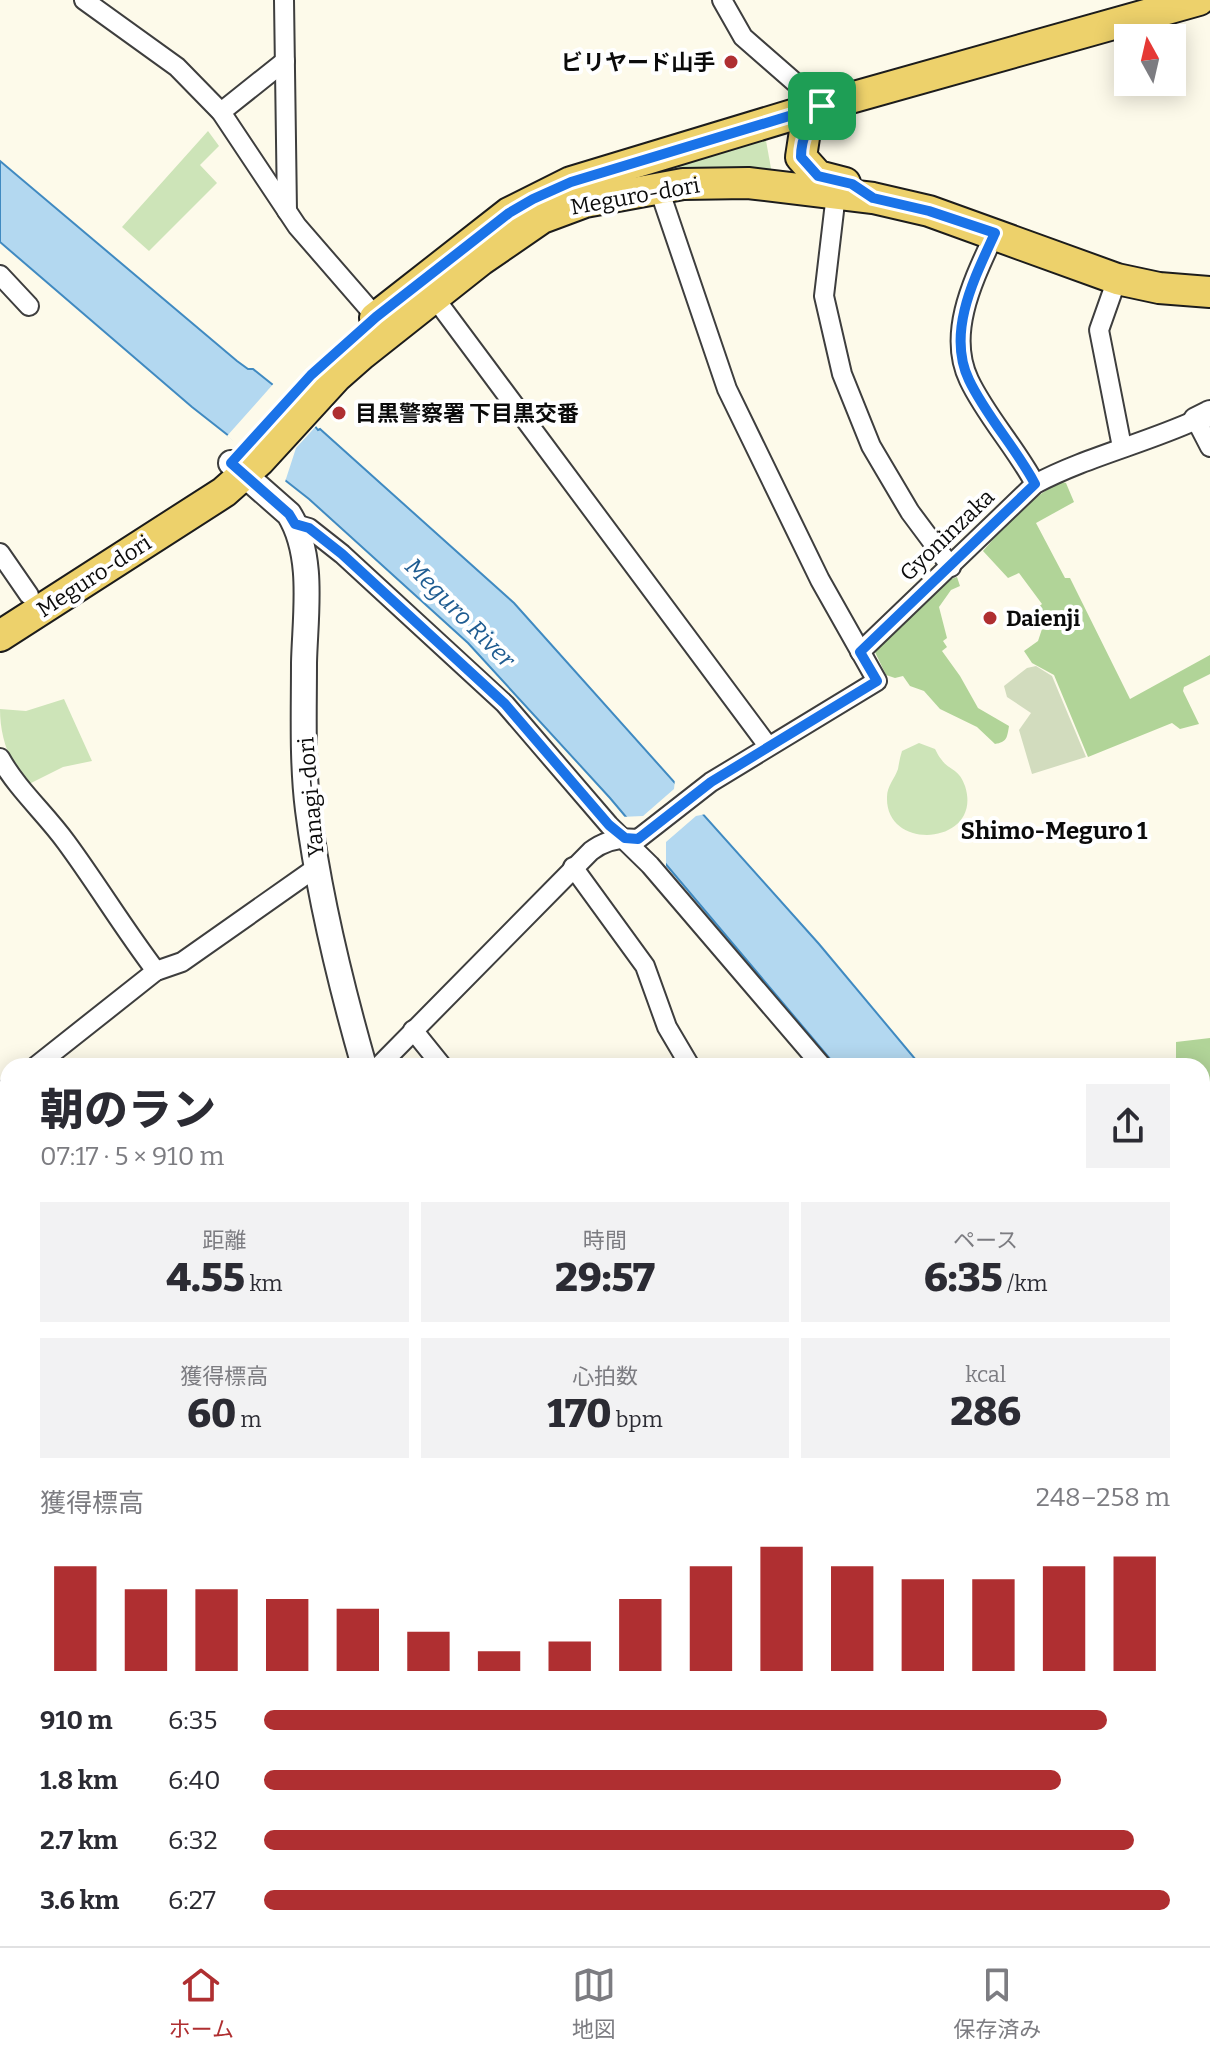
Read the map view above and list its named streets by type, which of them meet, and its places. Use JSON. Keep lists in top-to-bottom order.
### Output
{
  "streets": {
    "main road": ["Meguro-dori"],
    "street": ["Gyoninzaka", "Yanagi-dori"]
  },
  "districts": ["Shimo-Meguro 1"],
  "water": ["Meguro River"],
  "places": ["ビリヤード山手", "目黒警察署 下目黒交番", "Daienji"],
  "north": "top",
  "page": {
    "heading": ["朝のラン", "07:17 · 5 × 910 m"],
    "stats": [
      ["距離", "4.55 km"],
      ["時間", "29:57"],
      ["ペース", "6:35 /km"],
      ["獲得標高", "60 m"],
      ["心拍数", "170 bpm"],
      ["kcal", "286"]
    ],
    "chart": ["獲得標高", "248–258 m"],
    "list": [
      {
        "name": "910 m",
        "note": "6:35"
      },
      {
        "name": "1.8 km",
        "note": "6:40"
      },
      {
        "name": "2.7 km",
        "note": "6:32"
      },
      {
        "name": "3.6 km",
        "note": "6:27"
      }
    ],
    "tabs": ["ホーム", "地図", "保存済み"]
  }
}
